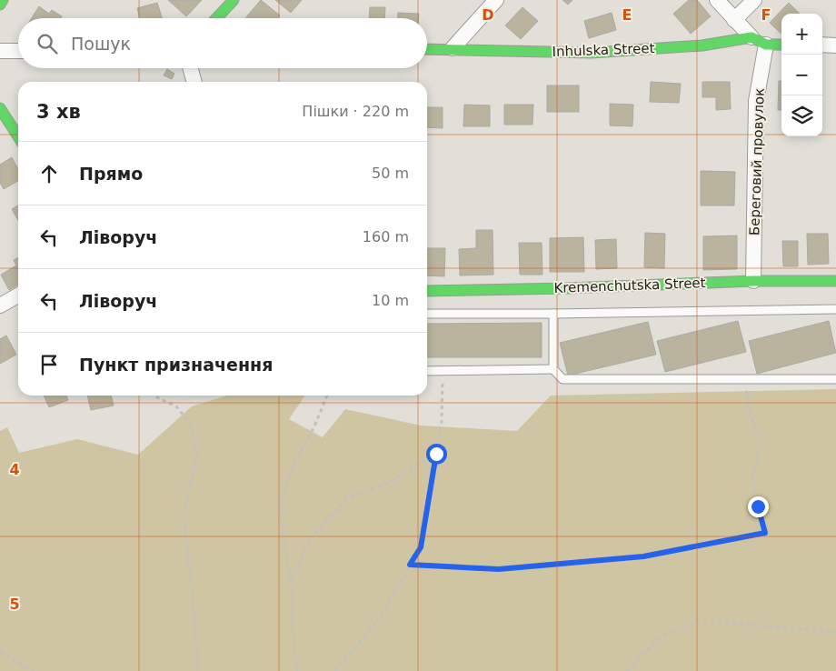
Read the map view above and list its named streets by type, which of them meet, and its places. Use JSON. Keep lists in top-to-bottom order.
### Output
{
  "streets": {
    "street": ["Inhulska Street", "Береговий провулок", "Kremenchutska Street"]
  },
  "crossings": [
    ["Береговий провулок", "Kremenchutska Street"]
  ],
  "page": {
    "map_buttons": ["+", "−"],
    "search": "Пошук",
    "heading": ["3 хв", "Пішки · 220 m"],
    "list": [
      ["Прямо", "50 m"],
      ["Ліворуч", "160 m"],
      ["Ліворуч", "10 m"],
      "Пункт призначення"
    ]
  },
  "grid": {
    "columns": ["D", "E", "F"],
    "rows": ["4", "5"]
  }
}
